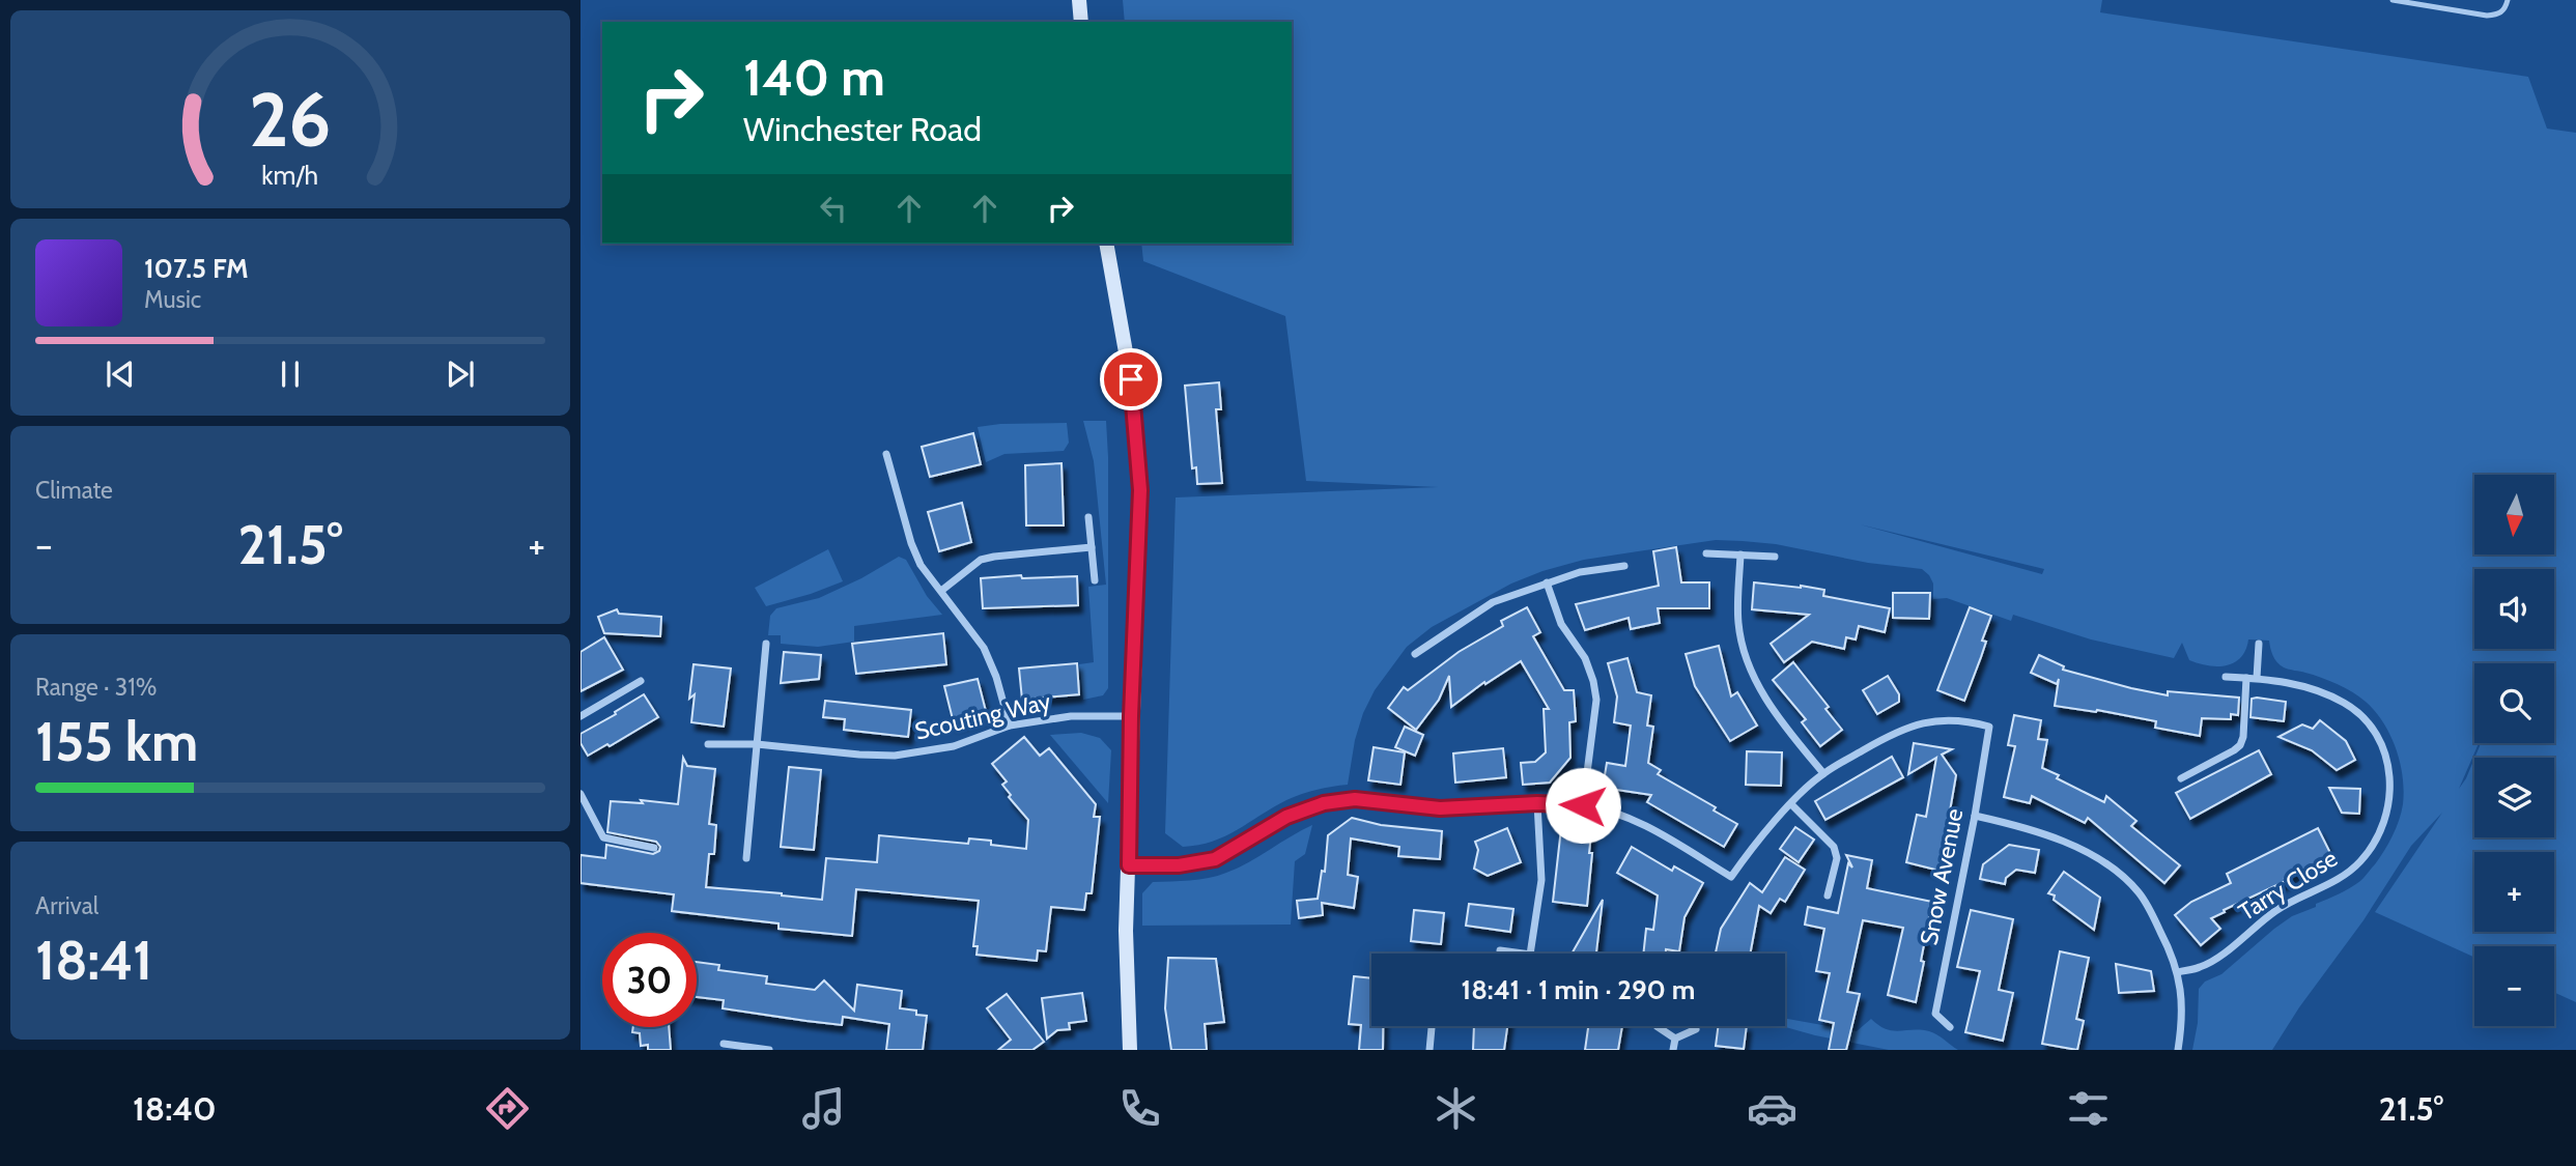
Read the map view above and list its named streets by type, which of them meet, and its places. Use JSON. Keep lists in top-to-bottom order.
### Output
{
  "streets": {
    "street": ["Scouting Way", "Snow Avenue", "Tarry Close"]
  },
  "north": "bottom",
  "page": {
    "turn": ["140 m", "Winchester Road"],
    "song": ["107.5 FM", "Music"],
    "tile": [
      "Climate",
      ["Range · 31%", "155 km"],
      ["Arrival", "18:41"]
    ],
    "map_buttons": ["+", "−"],
    "heat": ["−", "21.5°", "+"],
    "limit": "30",
    "trip": "18:41 · 1 min · 290 m",
    "tabs": ["18:40", "21.5°"],
    "gauge": ["26", "km/h"]
  }
}
